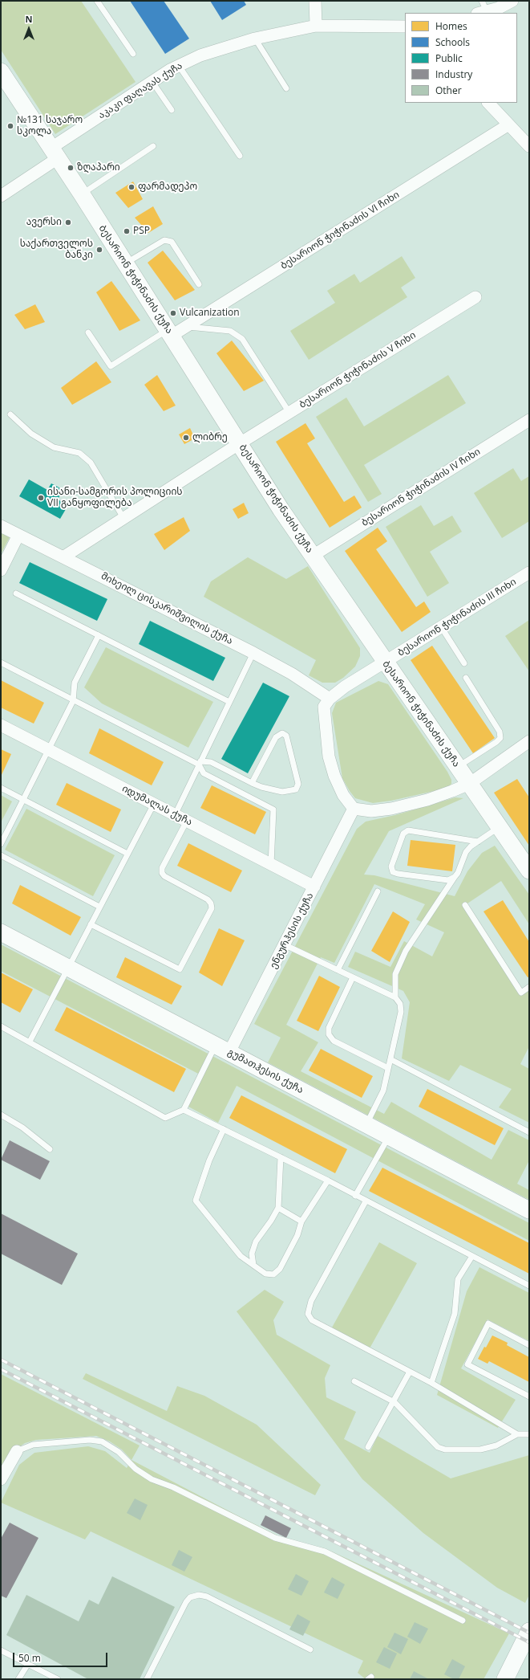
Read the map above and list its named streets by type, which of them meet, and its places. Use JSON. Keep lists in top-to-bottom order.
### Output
{
  "streets": {
    "street": [
      "აკაკი ფაღავას ქუჩა",
      "ბესარიონ ჭიჭინაძის VI ჩიხი",
      "ბესარიონ ჭიჭინაძის ქუჩა",
      "ბესარიონ ჭიჭინაძის V ჩიხი",
      "ბესარიონ ჭიჭინაძის IV ჩიხი",
      "მიხეილ ცისკარიშვილის ქუჩა",
      "ბესარიონ ჭიჭინაძის III ჩიხი",
      "იდუმალას ქუჩა",
      "ენგურჰესის ქუჩა",
      "გუმათჰესის ქუჩა"
    ]
  },
  "crossings": [
    ["აკაკი ფაღავას ქუჩა", "ბესარიონ ჭიჭინაძის ქუჩა"],
    ["ბესარიონ ჭიჭინაძის VI ჩიხი", "ბესარიონ ჭიჭინაძის ქუჩა"],
    ["ბესარიონ ჭიჭინაძის ქუჩა", "ბესარიონ ჭიჭინაძის V ჩიხი"],
    ["ბესარიონ ჭიჭინაძის ქუჩა", "ბესარიონ ჭიჭინაძის IV ჩიხი"],
    ["ბესარიონ ჭიჭინაძის ქუჩა", "ბესარიონ ჭიჭინაძის III ჩიხი"],
    ["ბესარიონ ჭიჭინაძის V ჩიხი", "მიხეილ ცისკარიშვილის ქუჩა"],
    ["იდუმალას ქუჩა", "ენგურჰესის ქუჩა"],
    ["ენგურჰესის ქუჩა", "გუმათჰესის ქუჩა"]
  ],
  "places": [
    "№131 საჯარო სკოლა",
    "ზღაპარი",
    "ფარმადეპო",
    "ავერსი",
    "PSP",
    "საქართველოს ბანკი",
    "Vulcanization",
    "ლიბრე",
    "ისანი-სამგორის პოლიციის VII განყოფილება"
  ],
  "legend": [
    "Homes",
    "Schools",
    "Public",
    "Industry",
    "Other"
  ],
  "scale_bar": "50 m",
  "north": "top"
}
